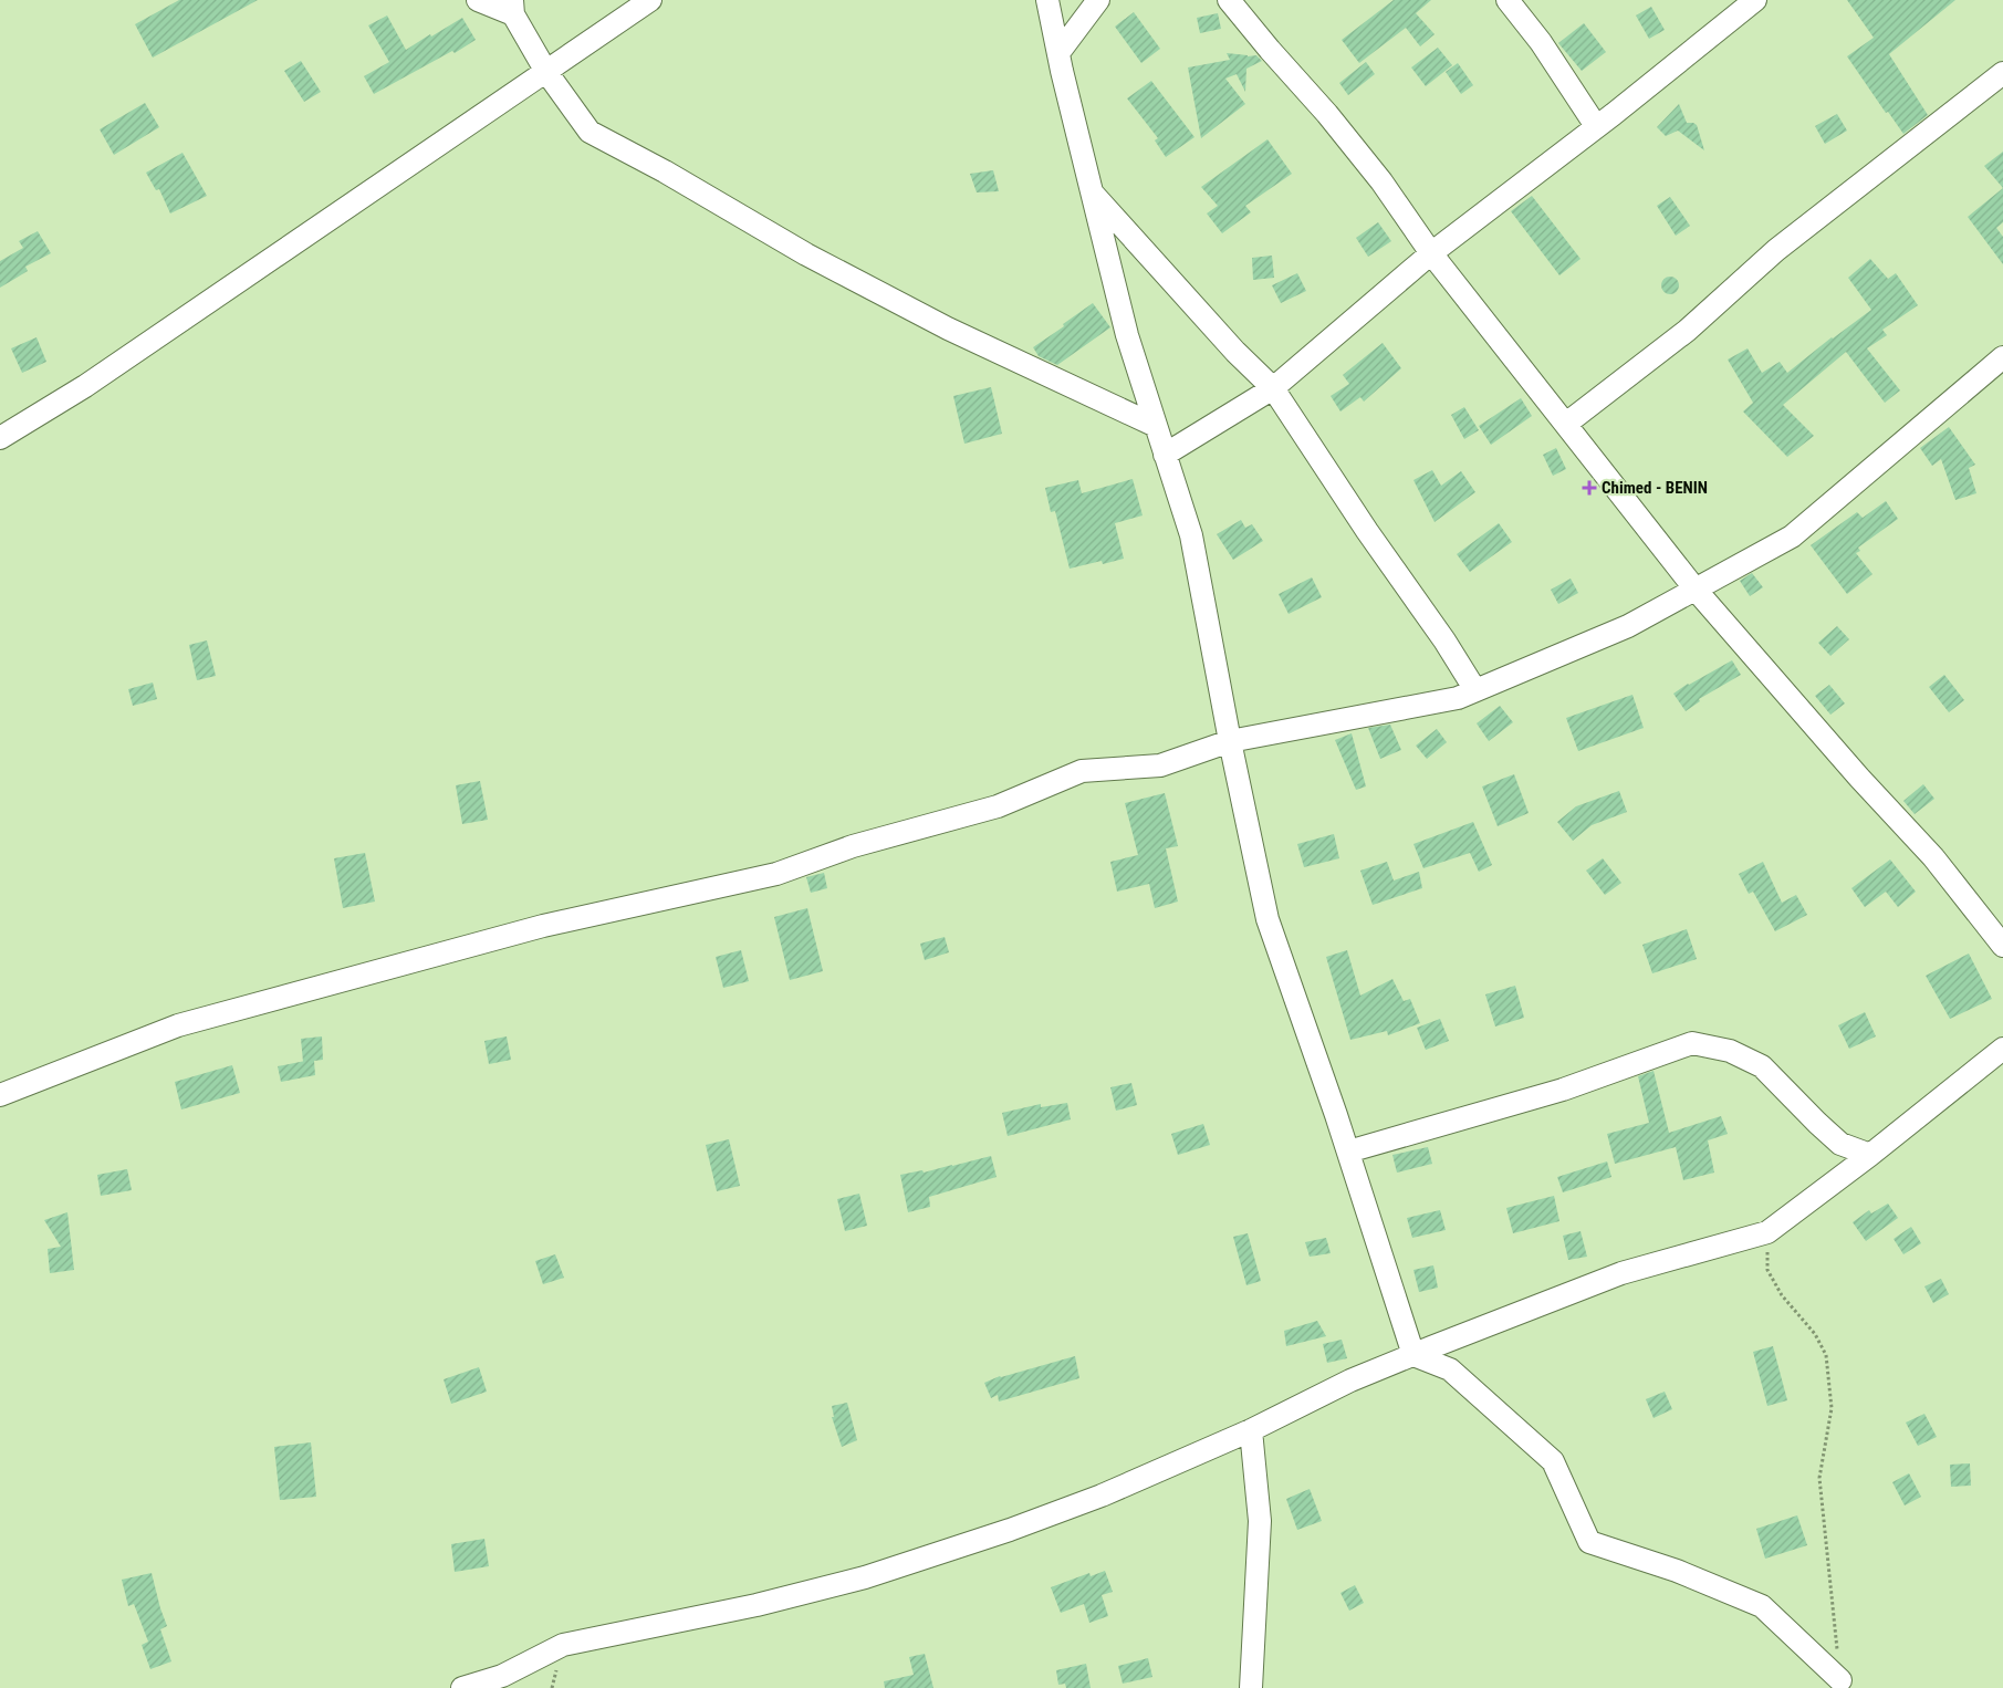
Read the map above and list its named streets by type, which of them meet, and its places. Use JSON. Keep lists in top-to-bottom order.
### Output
{
  "places": {
    "health": ["Chimed - BENIN"]
  }
}
